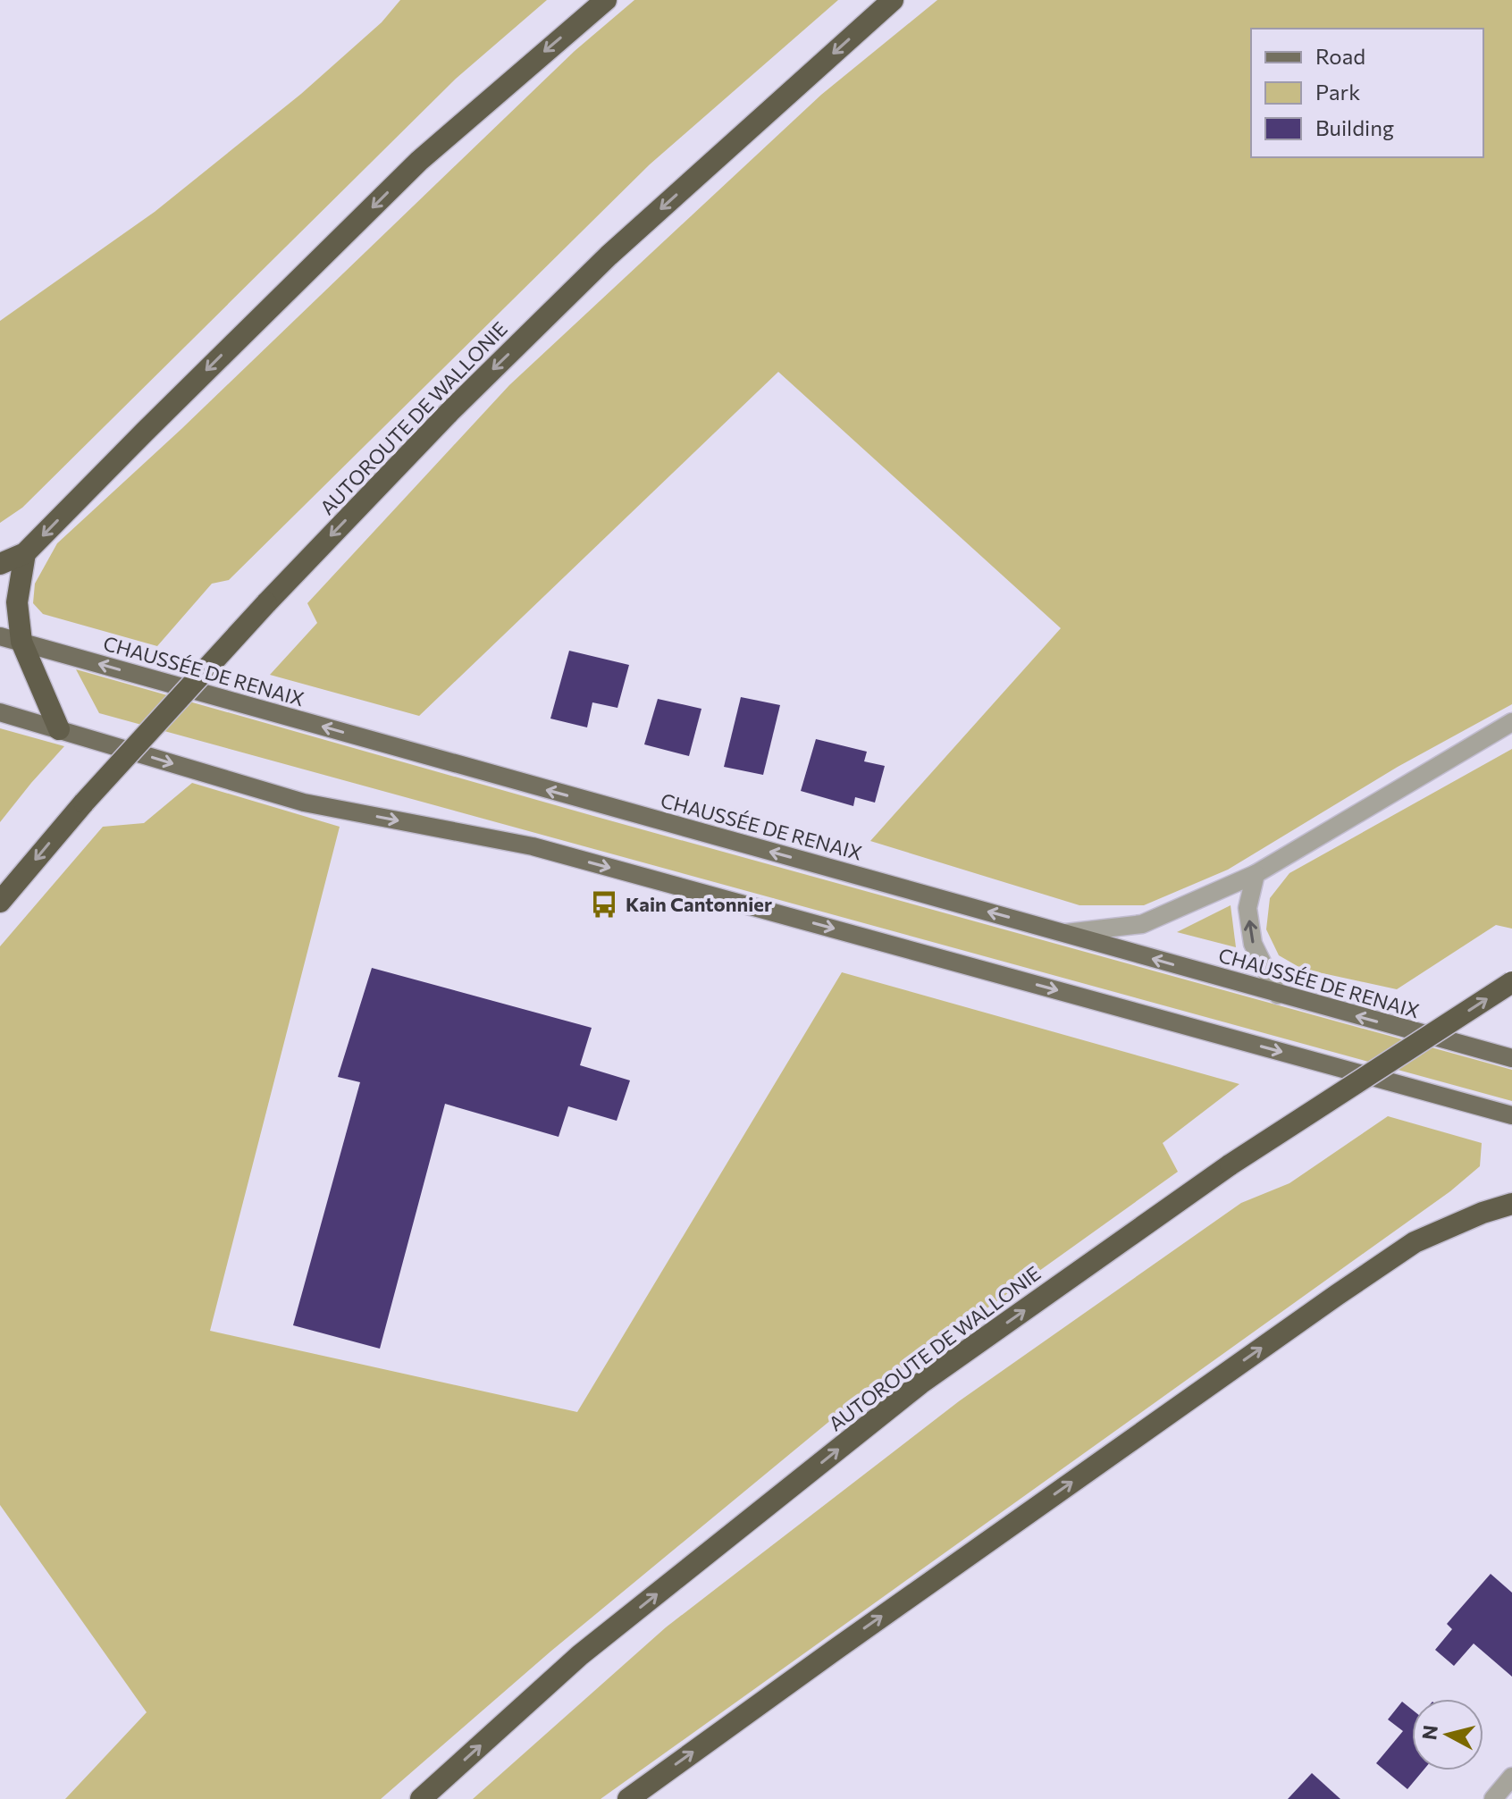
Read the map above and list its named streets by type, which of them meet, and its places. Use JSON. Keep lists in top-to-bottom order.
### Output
{
  "streets": {
    "highway": ["AUTOROUTE DE WALLONIE"],
    "main road": ["CHAUSSÉE DE RENAIX"]
  },
  "places": {
    "bus stop": ["Kain Cantonnier"]
  },
  "legend": ["Road", "Park", "Building"],
  "north": "left"
}
